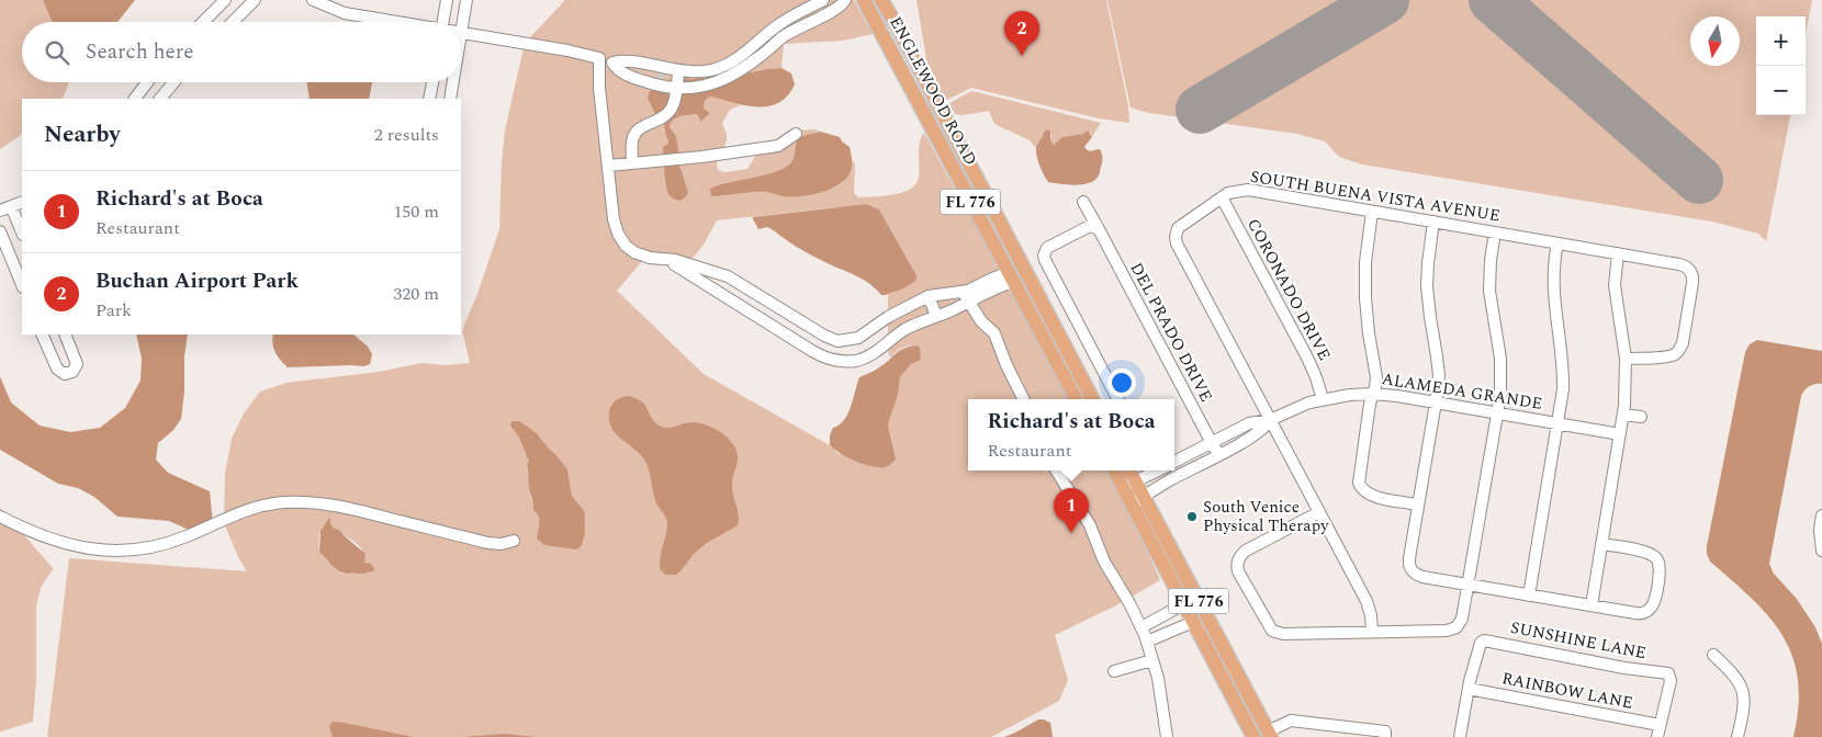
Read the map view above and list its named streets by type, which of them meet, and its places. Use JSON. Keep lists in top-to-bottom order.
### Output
{
  "streets": {
    "main road": ["ENGLEWOOD ROAD", "FL 776"],
    "street": [
      "SOUTH BUENA VISTA AVENUE",
      "CORONADO DRIVE",
      "DEL PRADO DRIVE",
      "ALAMEDA GRANDE",
      "SUNSHINE LANE",
      "RAINBOW LANE"
    ]
  },
  "crossings": [
    ["SOUTH BUENA VISTA AVENUE", "CORONADO DRIVE"],
    ["SOUTH BUENA VISTA AVENUE", "ALAMEDA GRANDE"],
    ["CORONADO DRIVE", "ALAMEDA GRANDE"],
    ["SUNSHINE LANE", "RAINBOW LANE"]
  ],
  "places": ["South Venice Physical Therapy"],
  "north": "bottom",
  "page": {
    "pins": ["2", "1"],
    "map_buttons": ["+", "−"],
    "search": "Search here",
    "heading": ["Nearby", "2 results"],
    "list": [
      {
        "mark": "1",
        "name": "Richard's at Boca",
        "note": "Restaurant",
        "value": "150 m"
      },
      {
        "mark": "2",
        "name": "Buchan Airport Park",
        "note": "Park",
        "value": "320 m"
      }
    ],
    "popup": ["Richard's at Boca", "Restaurant"]
  }
}
